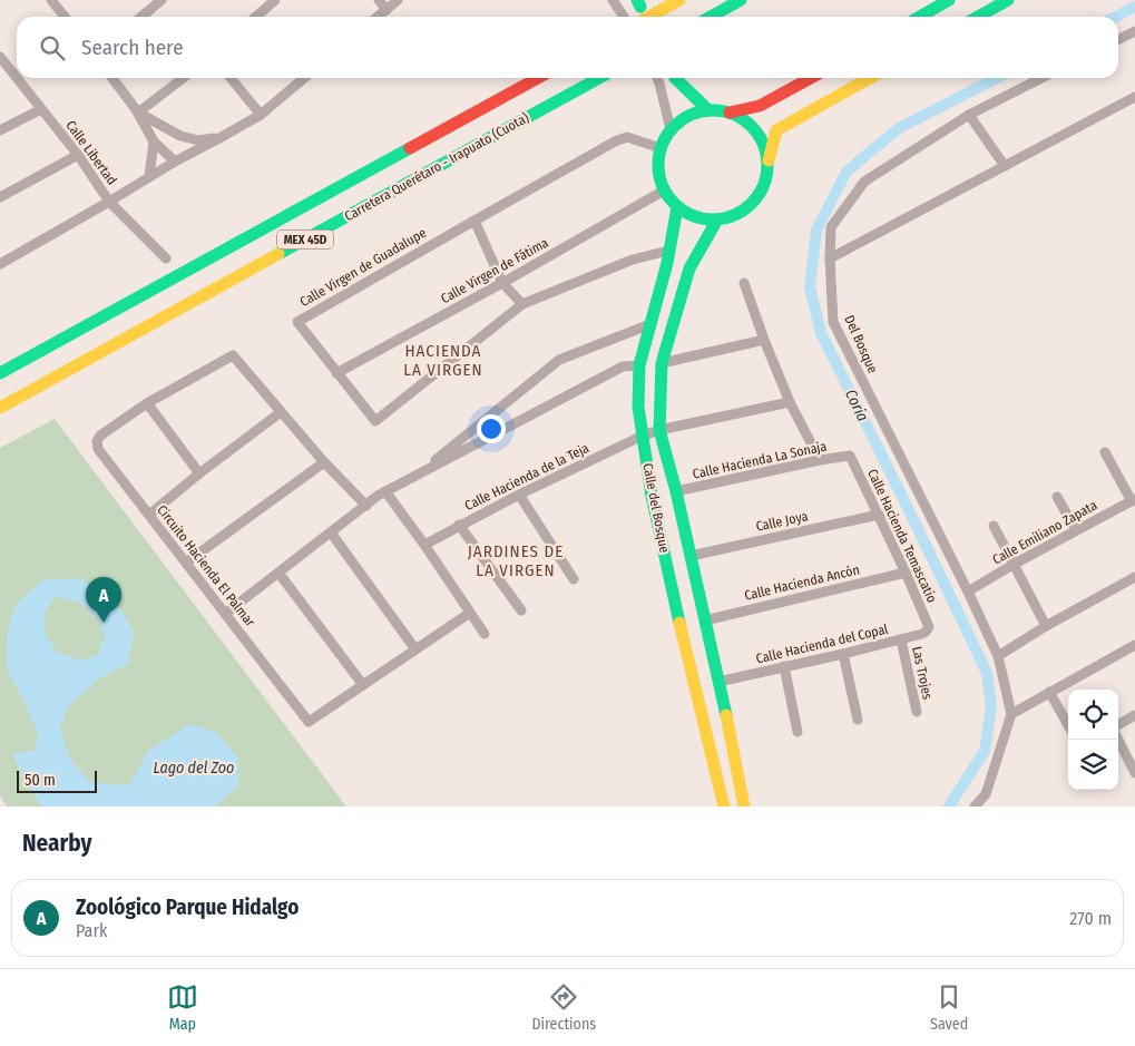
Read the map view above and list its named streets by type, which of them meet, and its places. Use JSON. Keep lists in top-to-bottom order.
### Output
{
  "streets": {
    "main road": ["Carretera Querétaro - Irapuato (Cuota)", "MEX 45D", "Calle del Bosque"],
    "street": [
      "Calle Libertad",
      "Calle Virgen de Guadalupe",
      "Calle Virgen de Fátima",
      "Del Bosque",
      "Calle Hacienda La Sonaja",
      "Calle Hacienda de la Teja",
      "Calle Joya",
      "Calle Emiliano Zapata",
      "Calle Hacienda Temascatio",
      "Circuito Hacienda El Palmar",
      "Calle Hacienda Ancón",
      "Calle Hacienda del Copal",
      "Las Trojes"
    ]
  },
  "crossings": [
    ["Calle Virgen de Guadalupe", "Calle Virgen de Fátima"],
    ["Calle Virgen de Guadalupe", "Calle del Bosque"],
    ["Calle Virgen de Fátima", "Calle del Bosque"],
    ["Del Bosque", "Calle Emiliano Zapata"],
    ["Calle Hacienda La Sonaja", "Calle del Bosque"],
    ["Calle Hacienda La Sonaja", "Calle Hacienda Temascatio"],
    ["Calle Hacienda de la Teja", "Calle del Bosque"],
    ["Calle del Bosque", "Calle Joya"],
    ["Calle del Bosque", "Calle Hacienda Ancón"],
    ["Calle del Bosque", "Calle Hacienda del Copal"],
    ["Calle Joya", "Calle Hacienda Temascatio"],
    ["Calle Hacienda Temascatio", "Calle Hacienda Ancón"],
    ["Calle Hacienda Temascatio", "Calle Hacienda del Copal"],
    ["Calle Hacienda del Copal", "Las Trojes"]
  ],
  "districts": ["HACIENDA LA VIRGEN", "JARDINES DE LA VIRGEN"],
  "water": ["Coria", "Lago del Zoo"],
  "scale_bar": "50 m",
  "page": {
    "search": "Search here",
    "pins": "A",
    "scale": "50 m",
    "heading": "Nearby",
    "list": [
      {
        "mark": "A",
        "name": "Zoológico Parque Hidalgo",
        "note": "Park",
        "value": "270 m"
      }
    ],
    "nav": ["Map", "Directions", "Saved"]
  }
}
